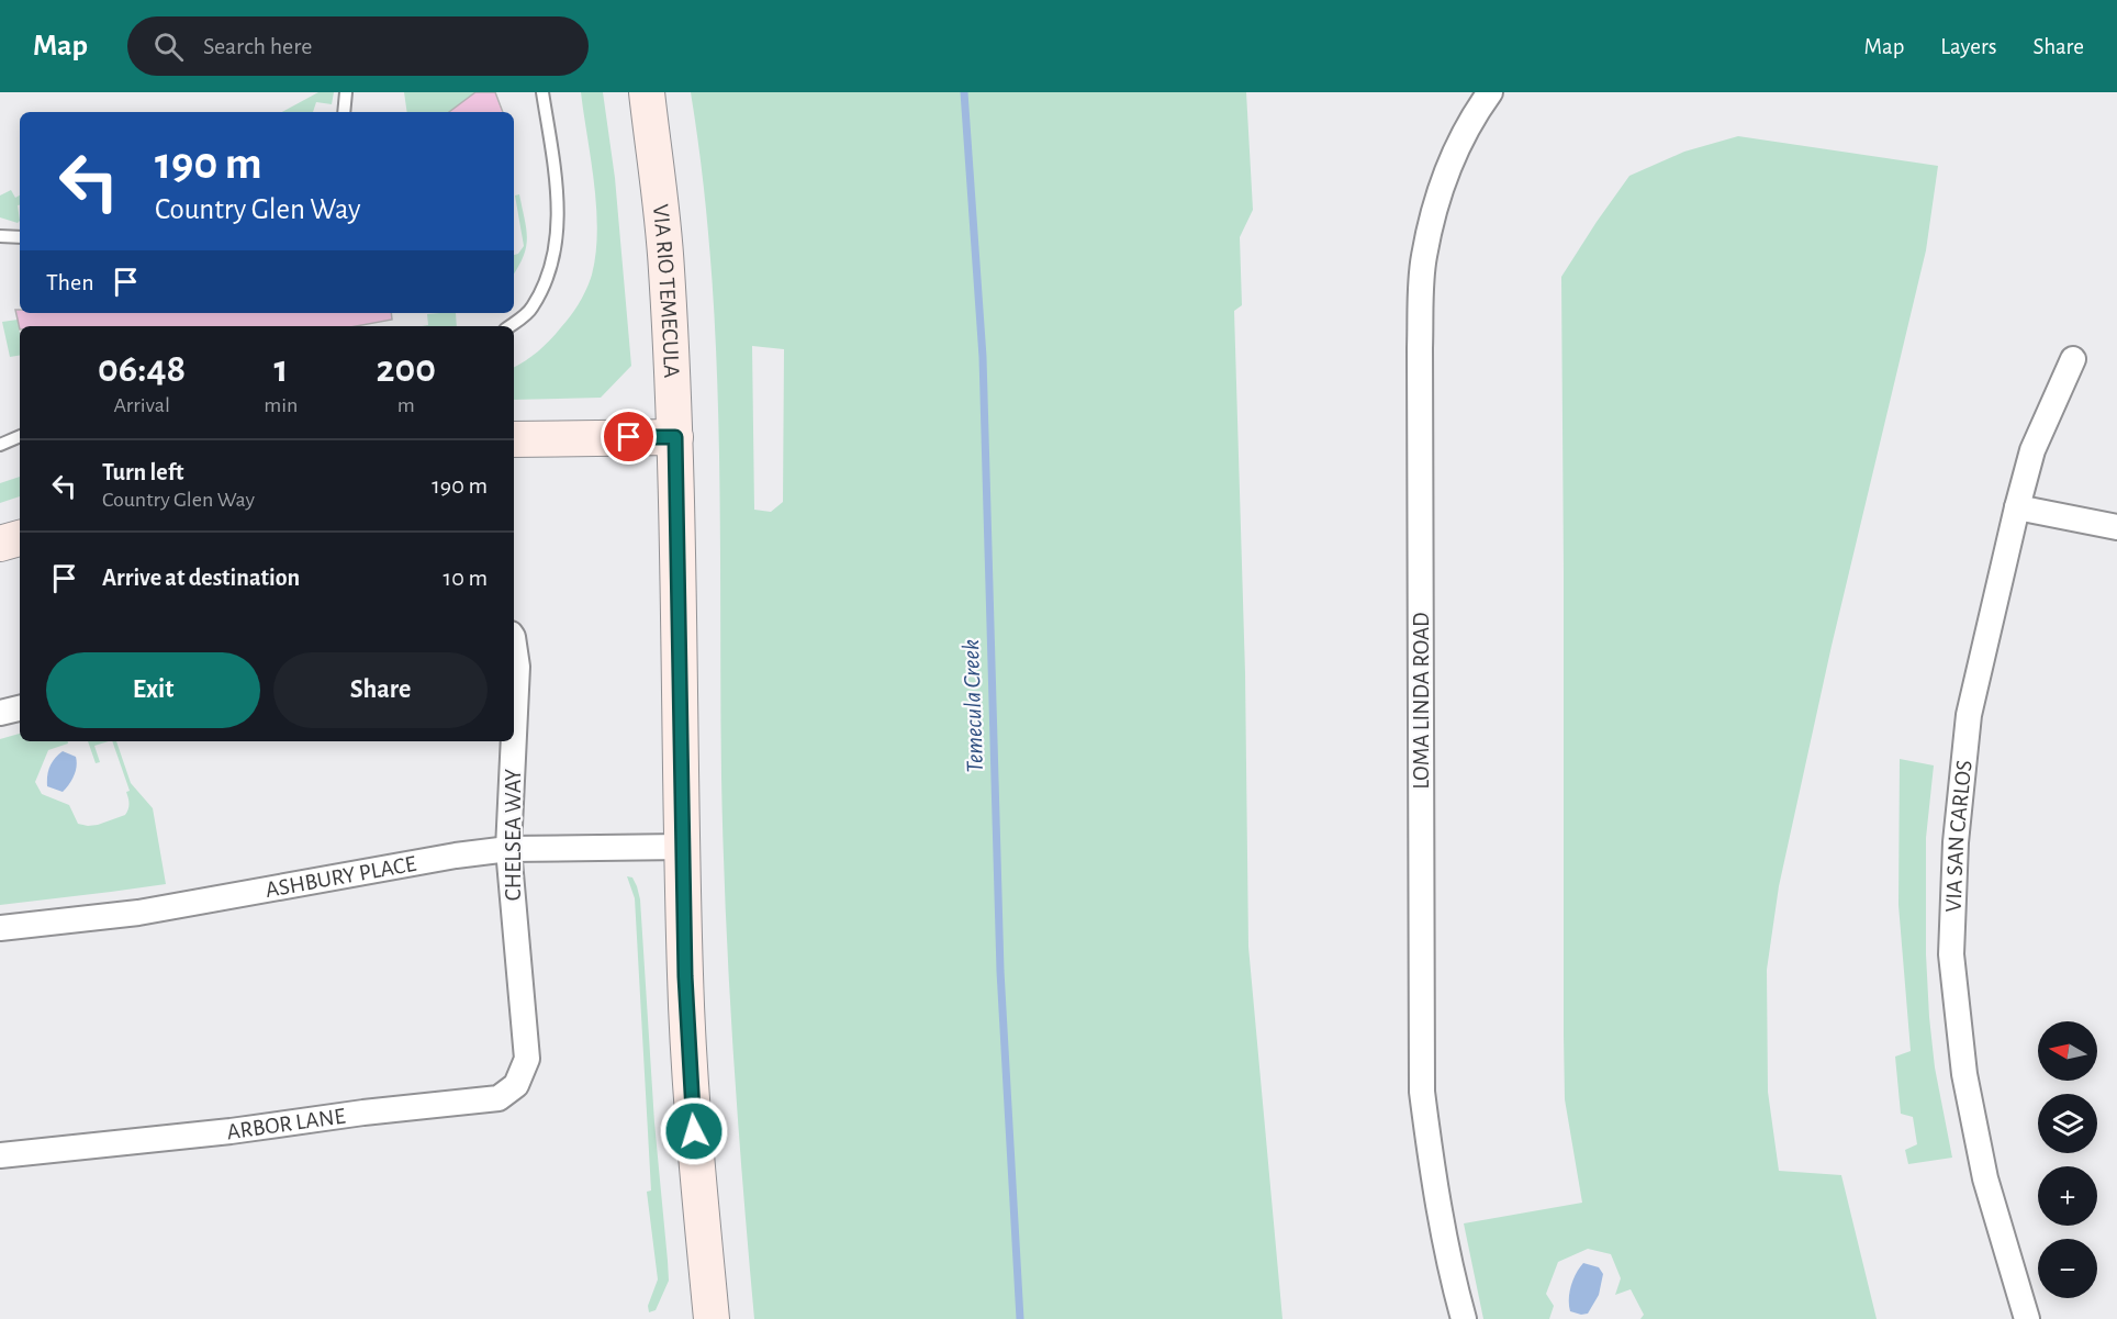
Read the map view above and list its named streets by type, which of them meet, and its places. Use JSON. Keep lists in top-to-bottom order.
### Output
{
  "streets": {
    "street": [
      "VIA RIO TEMECULA",
      "LOMA LINDA ROAD",
      "CHELSEA WAY",
      "VIA SAN CARLOS",
      "ASHBURY PLACE",
      "ARBOR LANE"
    ]
  },
  "crossings": [
    ["VIA RIO TEMECULA", "ASHBURY PLACE"],
    ["CHELSEA WAY", "ASHBURY PLACE"],
    ["CHELSEA WAY", "ARBOR LANE"]
  ],
  "water": ["Temecula Creek"],
  "north": "left",
  "page": {
    "header": "Map",
    "search": "Search here",
    "nav": ["Map", "Layers", "Share"],
    "turn": ["190 m", "Country Glen Way"],
    "then": "Then",
    "eta": [
      "06:48",
      "Arrival",
      "1",
      "min",
      "200",
      "m"
    ],
    "list": [
      {
        "name": "Turn left",
        "note": "Country Glen Way",
        "value": "190 m"
      },
      {
        "name": "Arrive at destination",
        "value": "10 m"
      }
    ],
    "buttons": ["Exit", "Share"],
    "map_buttons": ["+", "−"]
  }
}
